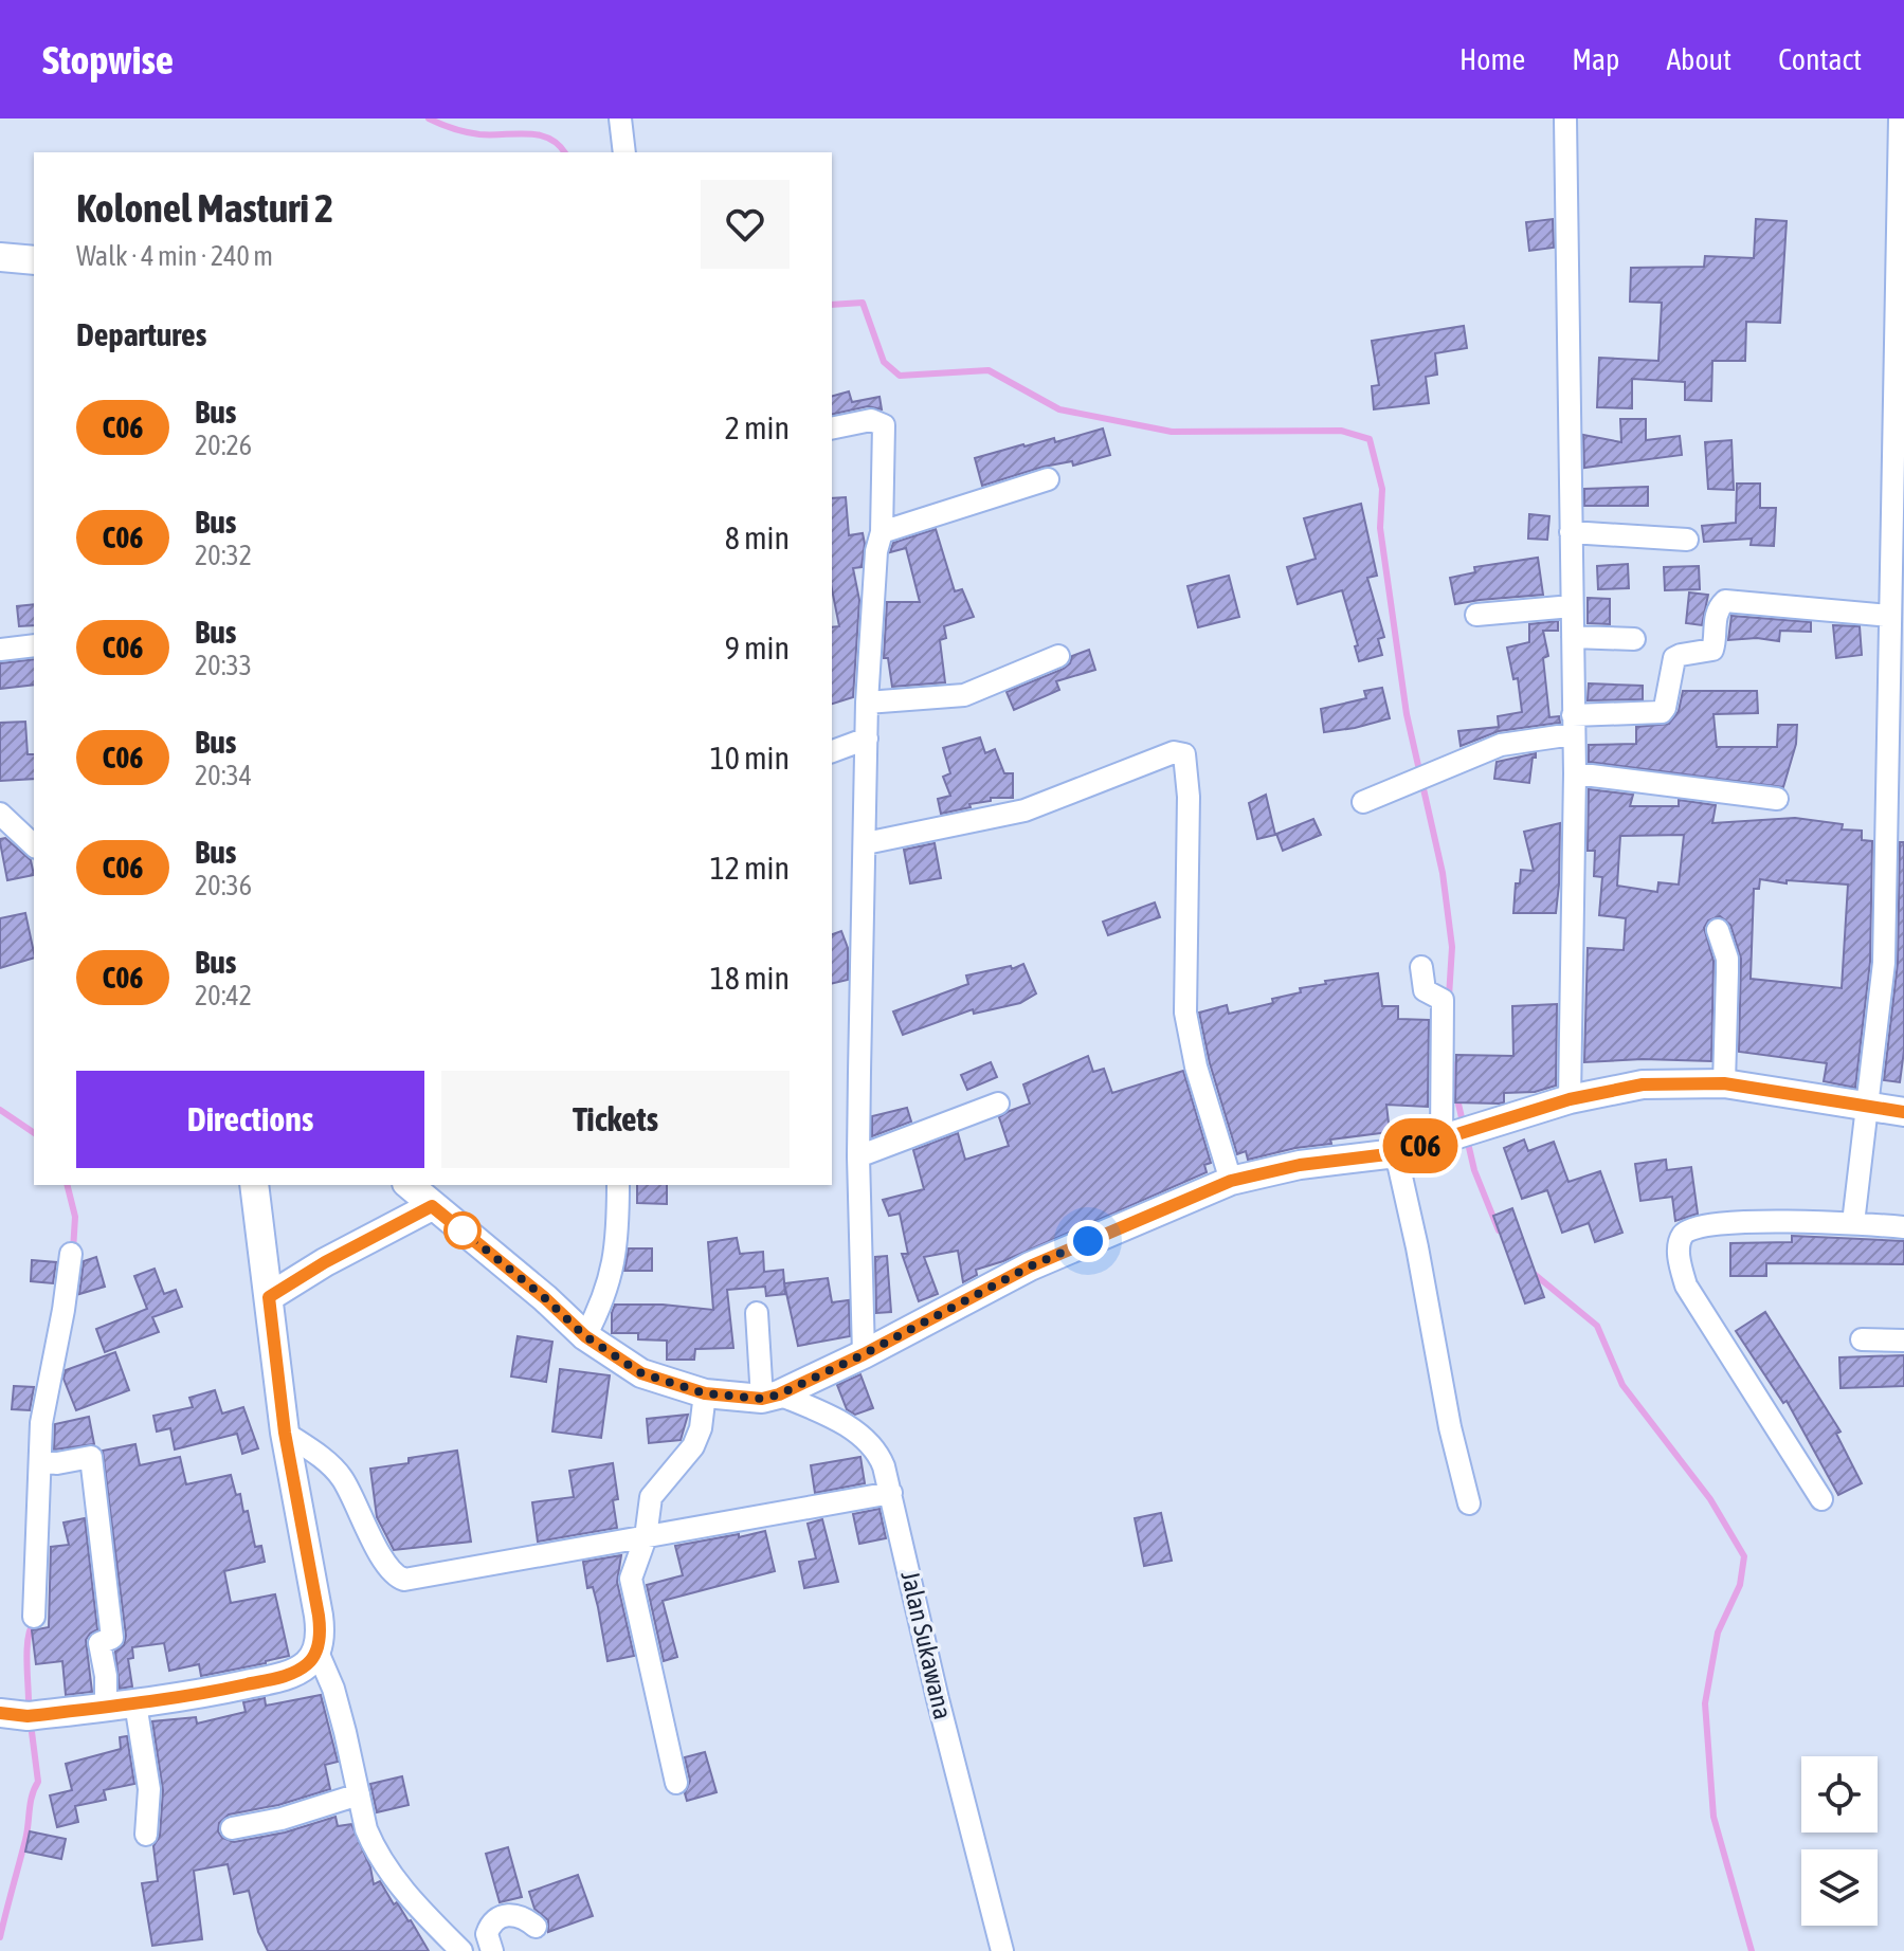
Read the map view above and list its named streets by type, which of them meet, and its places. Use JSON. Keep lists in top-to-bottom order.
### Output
{
  "streets": {
    "street": ["Jalan Sukawana"]
  },
  "lines": ["bus line C06"],
  "page": {
    "header": "Stopwise",
    "nav": [
      "Home",
      "Map",
      "About",
      "Contact"
    ],
    "on_map": "C06",
    "heading": [
      ["Kolonel Masturi 2", "Walk · 4 min · 240 m"],
      "Departures"
    ],
    "list": [
      {
        "mark": "C06",
        "name": "Bus",
        "note": "20:26",
        "value": "2 min"
      },
      {
        "mark": "C06",
        "name": "Bus",
        "note": "20:32",
        "value": "8 min"
      },
      {
        "mark": "C06",
        "name": "Bus",
        "note": "20:33",
        "value": "9 min"
      },
      {
        "mark": "C06",
        "name": "Bus",
        "note": "20:34",
        "value": "10 min"
      },
      {
        "mark": "C06",
        "name": "Bus",
        "note": "20:36",
        "value": "12 min"
      },
      {
        "mark": "C06",
        "name": "Bus",
        "note": "20:42",
        "value": "18 min"
      }
    ],
    "buttons": ["Directions", "Tickets"]
  }
}
